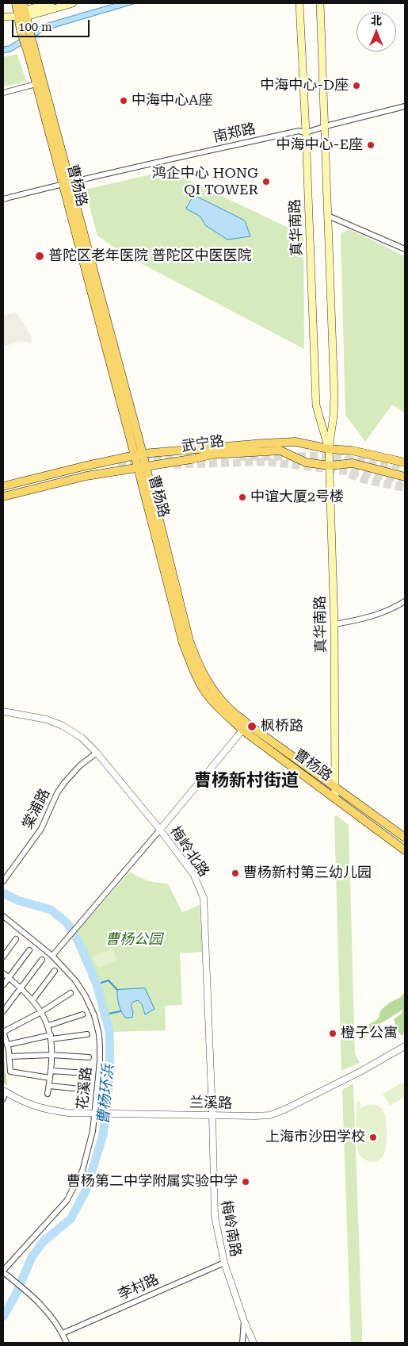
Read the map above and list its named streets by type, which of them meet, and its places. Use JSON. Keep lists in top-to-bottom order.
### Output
{
  "streets": {
    "main road": ["曹杨路", "真华南路", "武宁路"],
    "street": [
      "南郑路",
      "棠浦路",
      "梅岭北路",
      "花溪路",
      "兰溪路",
      "梅岭南路",
      "李村路"
    ]
  },
  "crossings": [
    ["南郑路", "曹杨路"],
    ["南郑路", "真华南路"],
    ["曹杨路", "真华南路"],
    ["曹杨路", "武宁路"],
    ["真华南路", "武宁路"],
    ["棠浦路", "梅岭北路"],
    ["梅岭北路", "兰溪路"],
    ["梅岭北路", "梅岭南路"],
    ["花溪路", "兰溪路"],
    ["兰溪路", "梅岭南路"],
    ["梅岭南路", "李村路"]
  ],
  "districts": ["曹杨新村街道"],
  "water": ["曹杨环浜"],
  "parks": ["曹杨公园"],
  "places": [
    "中海中心-D座",
    "中海中心A座",
    "中海中心-E座",
    "鸿企中心 HONG QI TOWER",
    "普陀区老年医院 普陀区中医医院",
    "中谊大厦2号楼",
    "枫桥路",
    "曹杨新村第三幼儿园",
    "橙子公寓",
    "上海市沙田学校",
    "曹杨第二中学附属实验中学"
  ],
  "scale_bar": "100 m",
  "north": "top"
}
